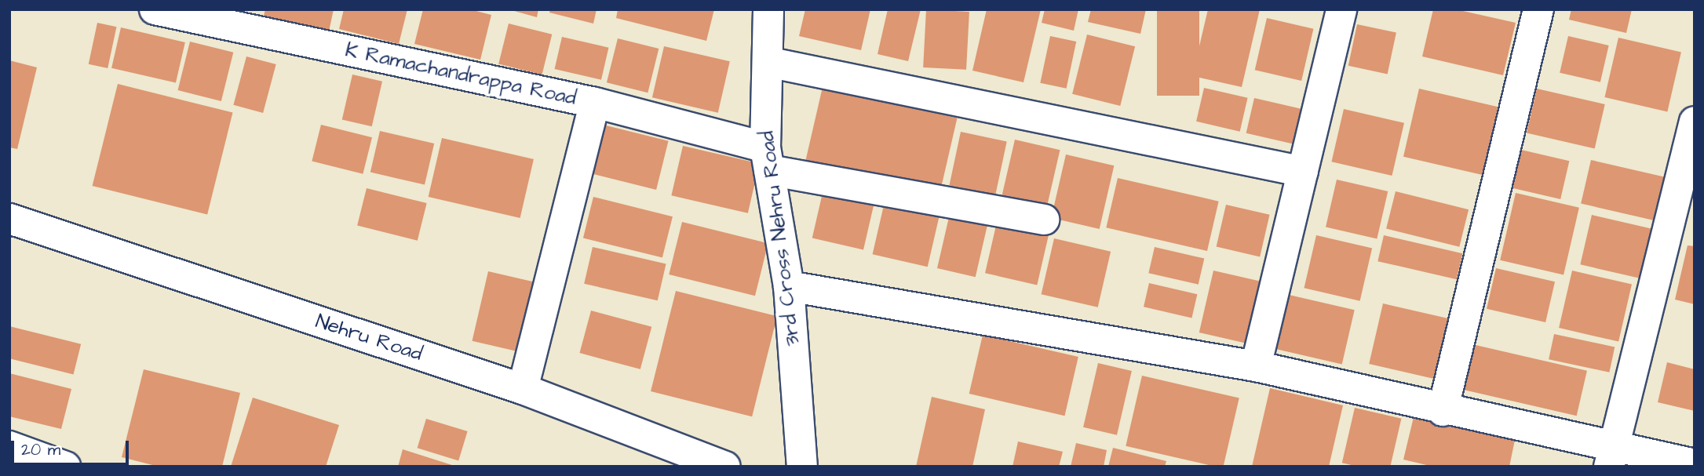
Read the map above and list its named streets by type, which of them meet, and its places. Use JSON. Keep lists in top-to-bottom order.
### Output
{
  "streets": {
    "street": ["K Ramachandrappa Road", "3rd Cross Nehru Road", "Nehru Road"]
  },
  "crossings": [
    ["K Ramachandrappa Road", "3rd Cross Nehru Road"]
  ],
  "scale_bar": "20 m"
}
